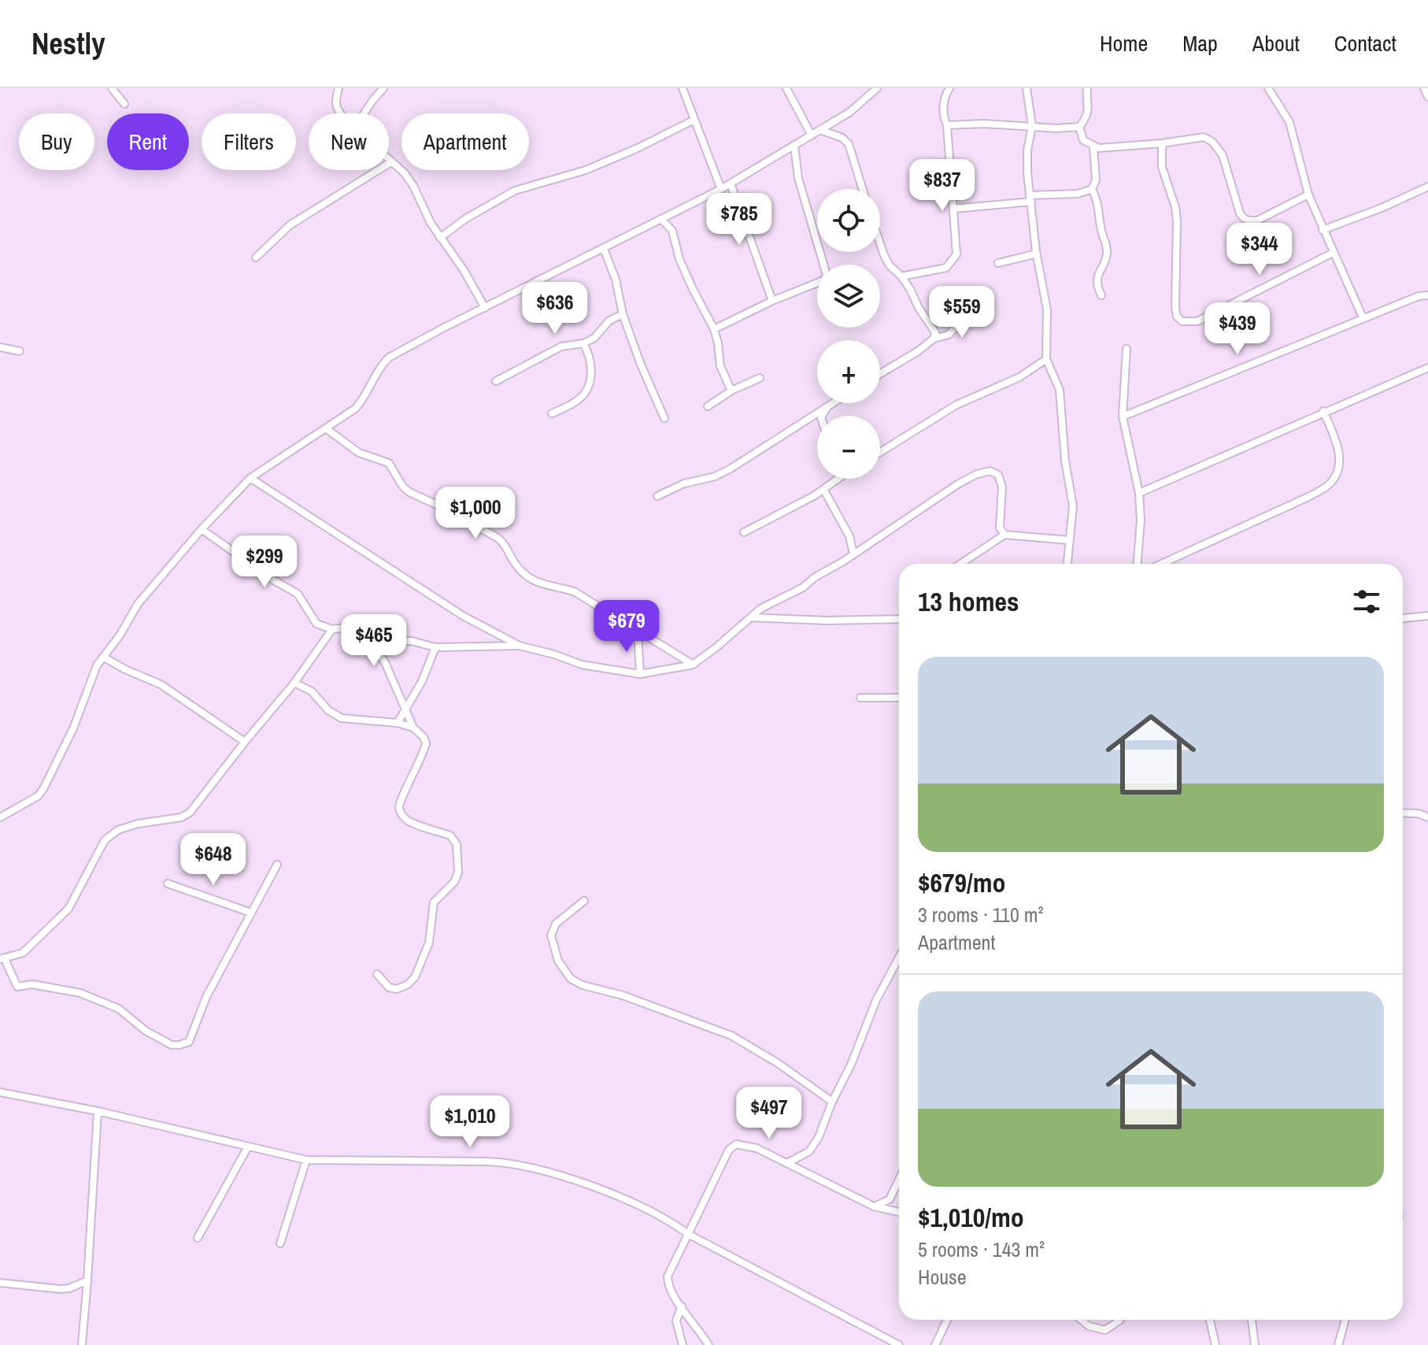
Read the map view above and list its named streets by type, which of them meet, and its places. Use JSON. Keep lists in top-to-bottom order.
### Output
{
  "page": {
    "header": "Nestly",
    "nav": [
      "Home",
      "Map",
      "About",
      "Contact"
    ],
    "chip": [
      "Buy",
      "Rent",
      "Filters",
      "New",
      "Apartment"
    ],
    "price": [
      "$837",
      "$785",
      "$344",
      "$636",
      "$559",
      "$439",
      "$1,000",
      "$299",
      "$679",
      "$465",
      "$648",
      "$497",
      "$1,010"
    ],
    "map_buttons": ["+", "−"],
    "heading": "13 homes",
    "list": [
      {
        "name": "$679/mo",
        "note": "3 rooms · 110 m² · Apartment"
      },
      {
        "name": "$1,010/mo",
        "note": "5 rooms · 143 m² · House"
      }
    ]
  }
}
